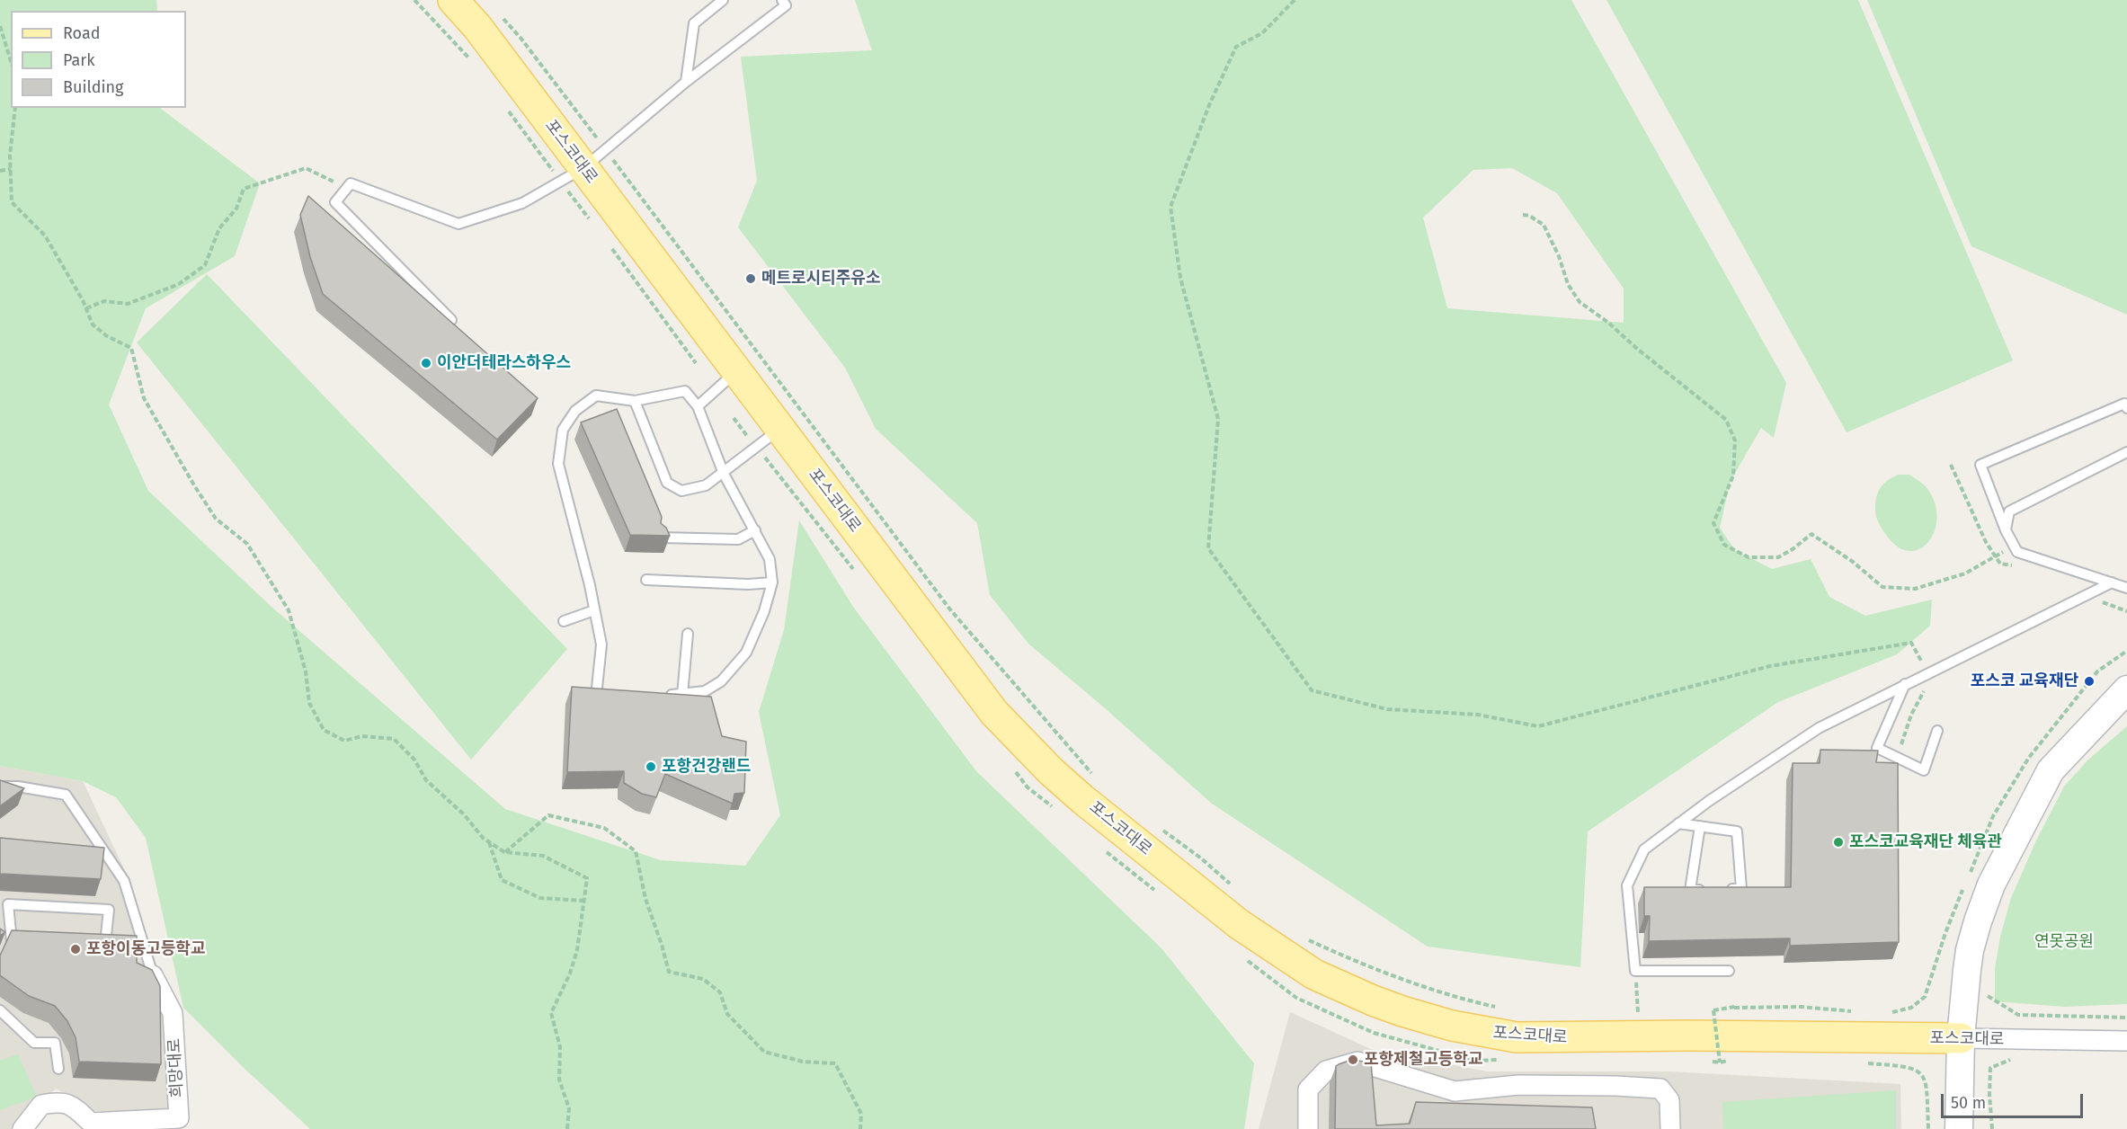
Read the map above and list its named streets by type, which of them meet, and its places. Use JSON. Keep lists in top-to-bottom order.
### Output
{
  "streets": {
    "main road": ["포스코대로"],
    "street": ["희망대로"]
  },
  "parks": ["연못공원"],
  "places": [
    "메트로시티주유소",
    "이안더테라스하우스",
    "포스코 교육재단",
    "포항건강랜드",
    "포스코교육재단 체육관",
    "포항이동고등학교",
    "포항제철고등학교"
  ],
  "legend": ["Road", "Park", "Building"],
  "scale_bar": "50 m"
}
